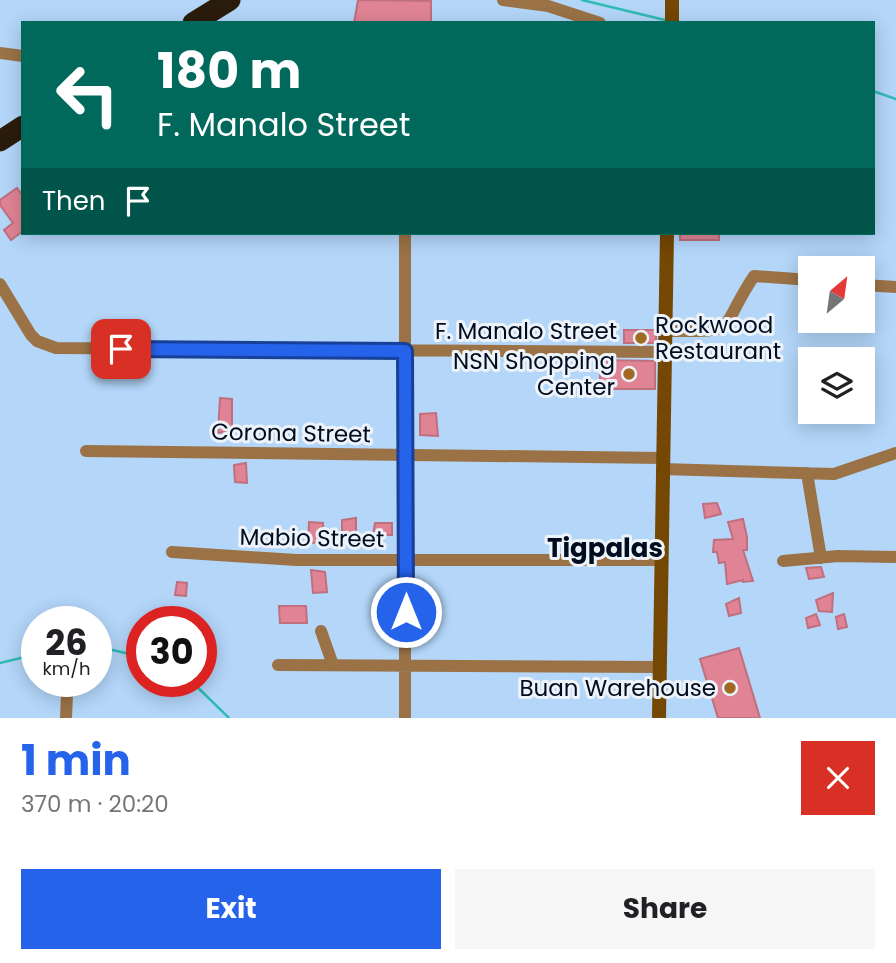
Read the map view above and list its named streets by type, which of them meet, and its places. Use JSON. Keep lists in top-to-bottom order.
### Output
{
  "streets": {
    "street": ["F. Manalo Street", "Corona Street", "Mabio Street"]
  },
  "districts": ["Tigpalas"],
  "places": ["Rockwood Restaurant", "NSN Shopping Center", "Buan Warehouse"],
  "north": "top right",
  "page": {
    "turn": ["180 m", "F. Manalo Street"],
    "then": "Then",
    "speed": "26 km/h",
    "limit": "30",
    "heading": ["1 min", "370 m · 20:20"],
    "buttons": ["Exit", "Share"]
  }
}
